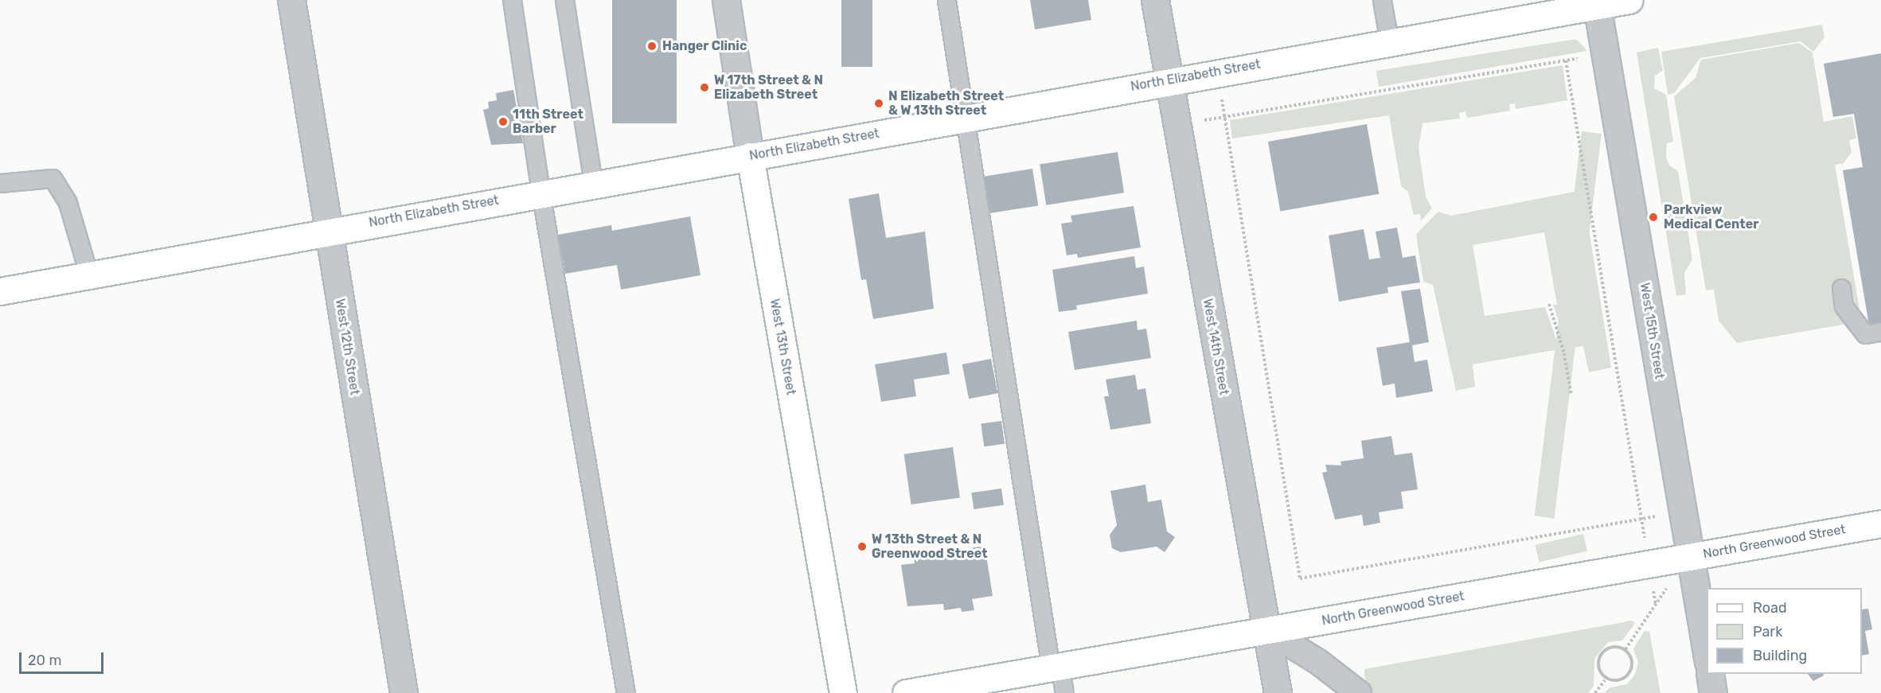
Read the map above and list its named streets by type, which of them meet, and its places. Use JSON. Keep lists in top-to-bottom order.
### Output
{
  "streets": {
    "main road": ["North Elizabeth Street", "West 13th Street", "North Greenwood Street"],
    "street": ["West 15th Street", "West 12th Street", "West 14th Street"]
  },
  "crossings": [
    ["North Elizabeth Street", "West 15th Street"],
    ["North Elizabeth Street", "West 12th Street"],
    ["North Elizabeth Street", "West 13th Street"],
    ["North Elizabeth Street", "West 14th Street"],
    ["West 15th Street", "North Greenwood Street"],
    ["West 14th Street", "North Greenwood Street"]
  ],
  "places": [
    "Hanger Clinic",
    "W 17th Street & N Elizabeth Street",
    "N Elizabeth Street & W 13th Street",
    "11th Street Barber",
    "Parkview Medical Center",
    "W 13th Street & N Greenwood Street"
  ],
  "legend": ["Road", "Park", "Building"],
  "scale_bar": "20 m"
}
